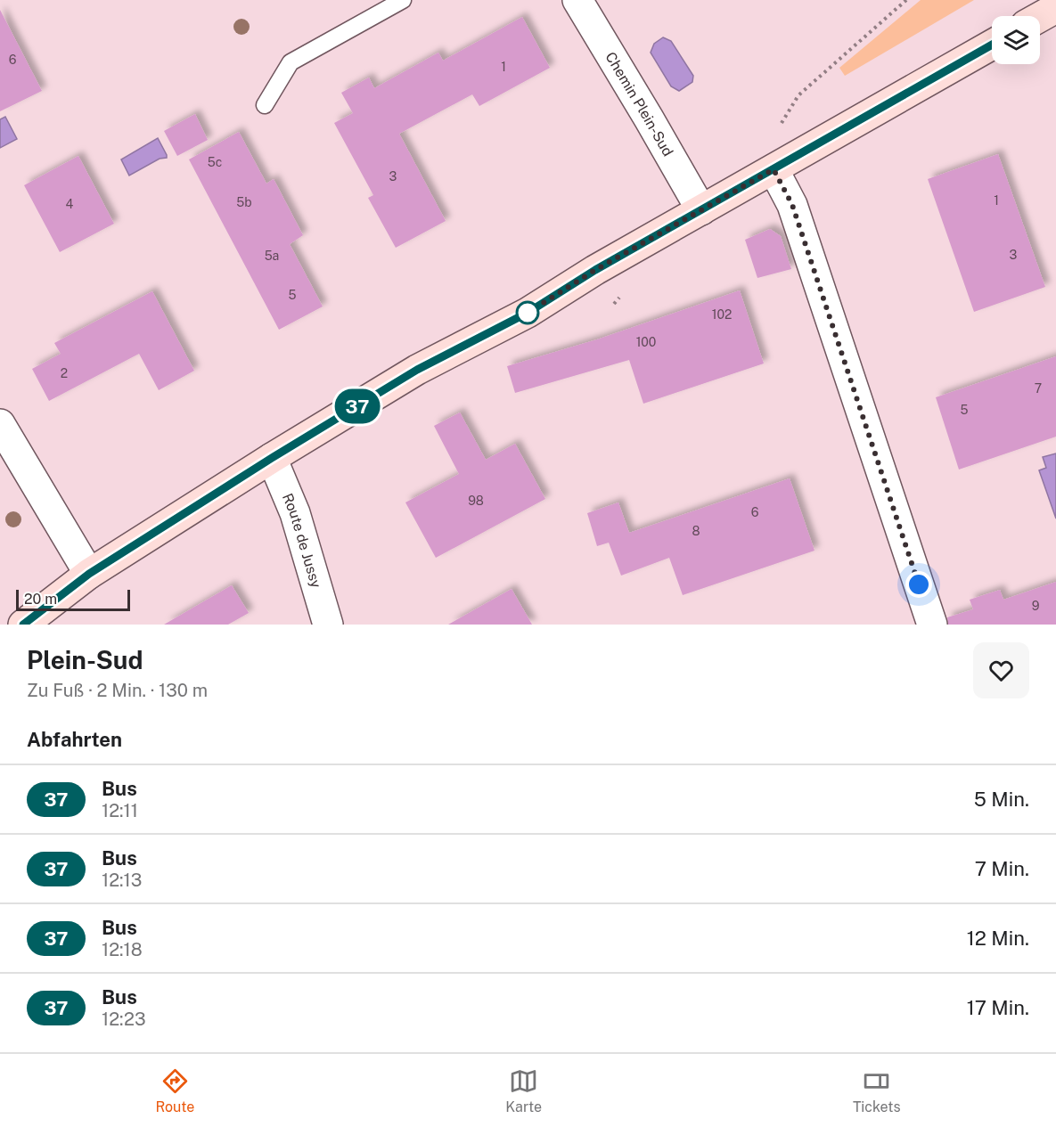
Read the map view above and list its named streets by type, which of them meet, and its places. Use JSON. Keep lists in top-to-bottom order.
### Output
{
  "streets": {
    "street": ["Chemin Plein-Sud", "Route de Jussy"]
  },
  "lines": ["bus line 37"],
  "house_numbers": [
    "6",
    "1",
    "5c",
    "3",
    "1",
    "5b",
    "4",
    "3",
    "5a",
    "5",
    "102",
    "100",
    "2",
    "7",
    "5",
    "98",
    "6",
    "8",
    "9"
  ],
  "scale_bar": "20 m",
  "page": {
    "on_map": "37",
    "scale": "20 m",
    "heading": [
      ["Plein-Sud", "Zu Fuß · 2 Min. · 130 m"],
      "Abfahrten"
    ],
    "list": [
      {
        "mark": "37",
        "name": "Bus",
        "note": "12:11",
        "value": "5 Min."
      },
      {
        "mark": "37",
        "name": "Bus",
        "note": "12:13",
        "value": "7 Min."
      },
      {
        "mark": "37",
        "name": "Bus",
        "note": "12:18",
        "value": "12 Min."
      },
      {
        "mark": "37",
        "name": "Bus",
        "note": "12:23",
        "value": "17 Min."
      }
    ],
    "tabs": ["Route", "Karte", "Tickets"]
  }
}
